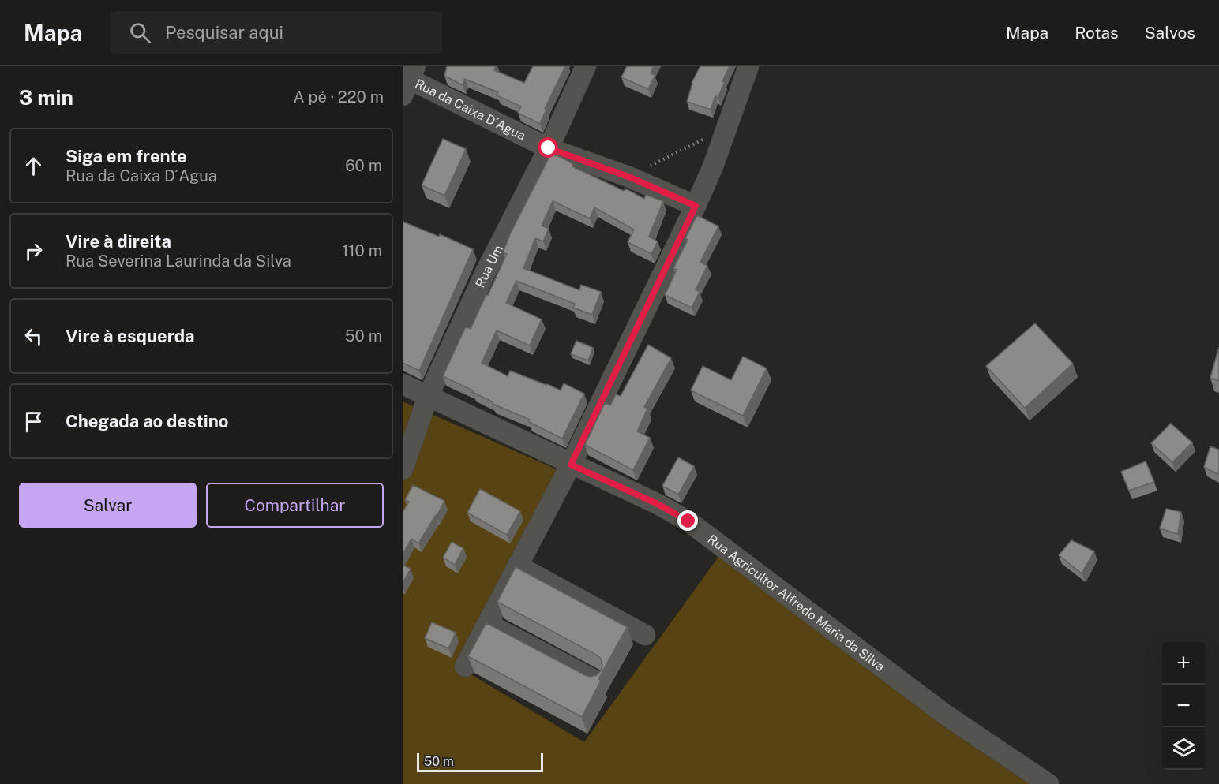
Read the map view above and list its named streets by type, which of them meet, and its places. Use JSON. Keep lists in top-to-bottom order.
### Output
{
  "streets": {
    "street": ["Rua da Caixa D´Agua", "Rua Um", "Rua Agricultor Alfredo Maria da Silva"]
  },
  "crossings": [
    ["Rua da Caixa D´Agua", "Rua Um"],
    ["Rua Um", "Rua Agricultor Alfredo Maria da Silva"]
  ],
  "scale_bar": "50 m",
  "page": {
    "header": "Mapa",
    "search": "Pesquisar aqui",
    "nav": ["Mapa", "Rotas", "Salvos"],
    "heading": ["3 min", "A pé · 220 m"],
    "list": [
      ["Siga em frente", "Rua da Caixa D´Agua", "60 m"],
      ["Vire à direita", "Rua Severina Laurinda da Silva", "110 m"],
      ["Vire à esquerda", "50 m"],
      "Chegada ao destino"
    ],
    "buttons": ["Salvar", "Compartilhar"],
    "map_buttons": ["+", "−"],
    "scale": "50 m"
  }
}
